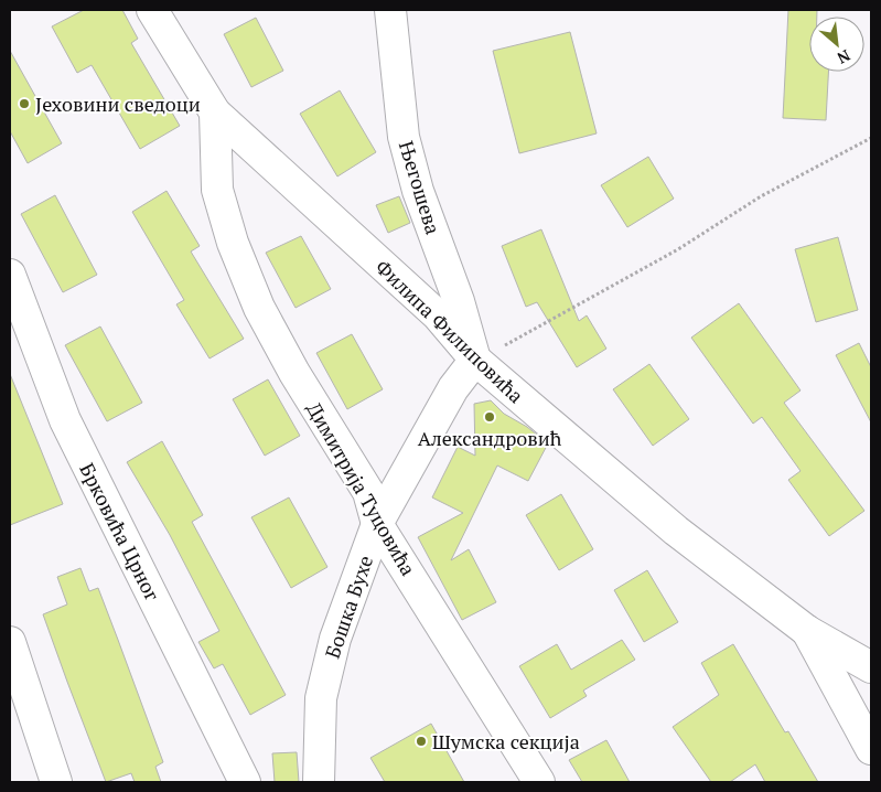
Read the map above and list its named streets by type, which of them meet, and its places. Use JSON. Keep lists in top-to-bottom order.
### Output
{
  "streets": {
    "street": [
      "Његошева",
      "Филипа Филиповића",
      "Димитрија Туцовића",
      "Брковића Црног",
      "Бошка Бухе"
    ]
  },
  "crossings": [
    ["Његошева", "Филипа Филиповића"],
    ["Његошева", "Бошка Бухе"],
    ["Филипа Филиповића", "Димитрија Туцовића"],
    ["Филипа Филиповића", "Бошка Бухе"],
    ["Димитрија Туцовића", "Бошка Бухе"]
  ],
  "places": ["Јеховини сведоци", "Александровић", "Шумска секција"],
  "north": "bottom right"
}
